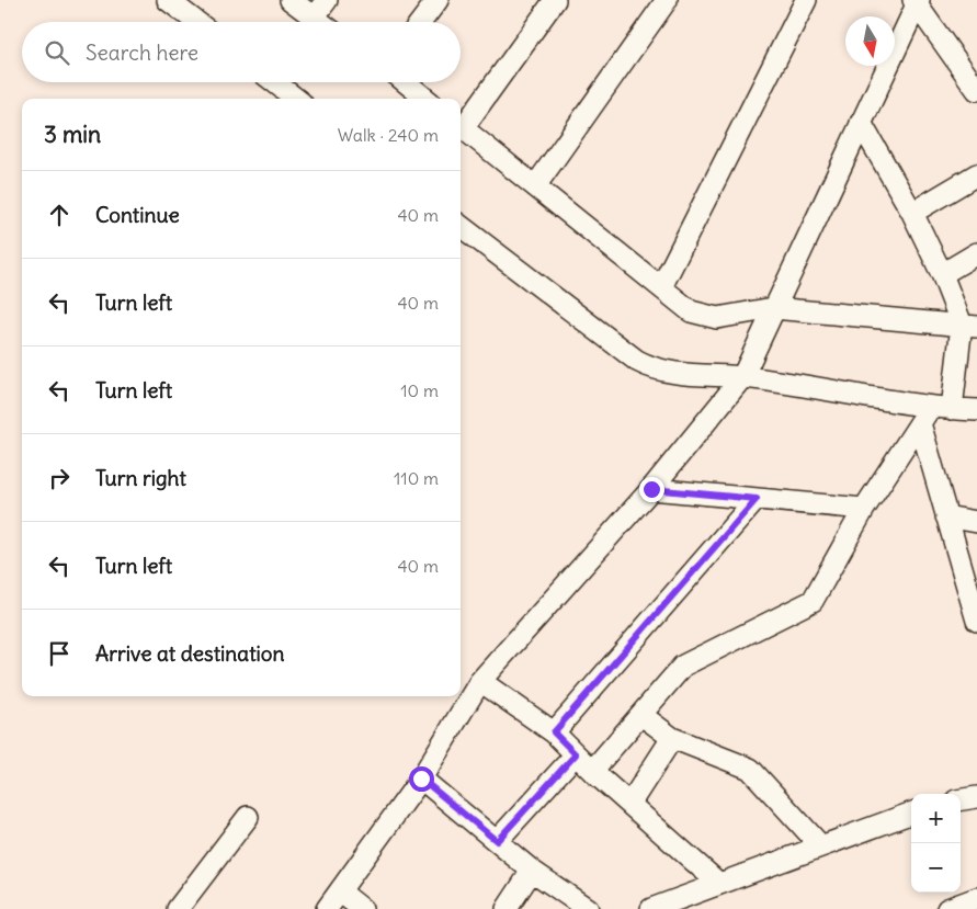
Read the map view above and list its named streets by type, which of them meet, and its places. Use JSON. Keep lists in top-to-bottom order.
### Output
{
  "north": "bottom",
  "page": {
    "search": "Search here",
    "heading": ["3 min", "Walk · 240 m"],
    "list": [
      ["Continue", "40 m"],
      ["Turn left", "40 m"],
      ["Turn left", "10 m"],
      ["Turn right", "110 m"],
      ["Turn left", "40 m"],
      "Arrive at destination"
    ],
    "map_buttons": ["+", "−"]
  }
}
